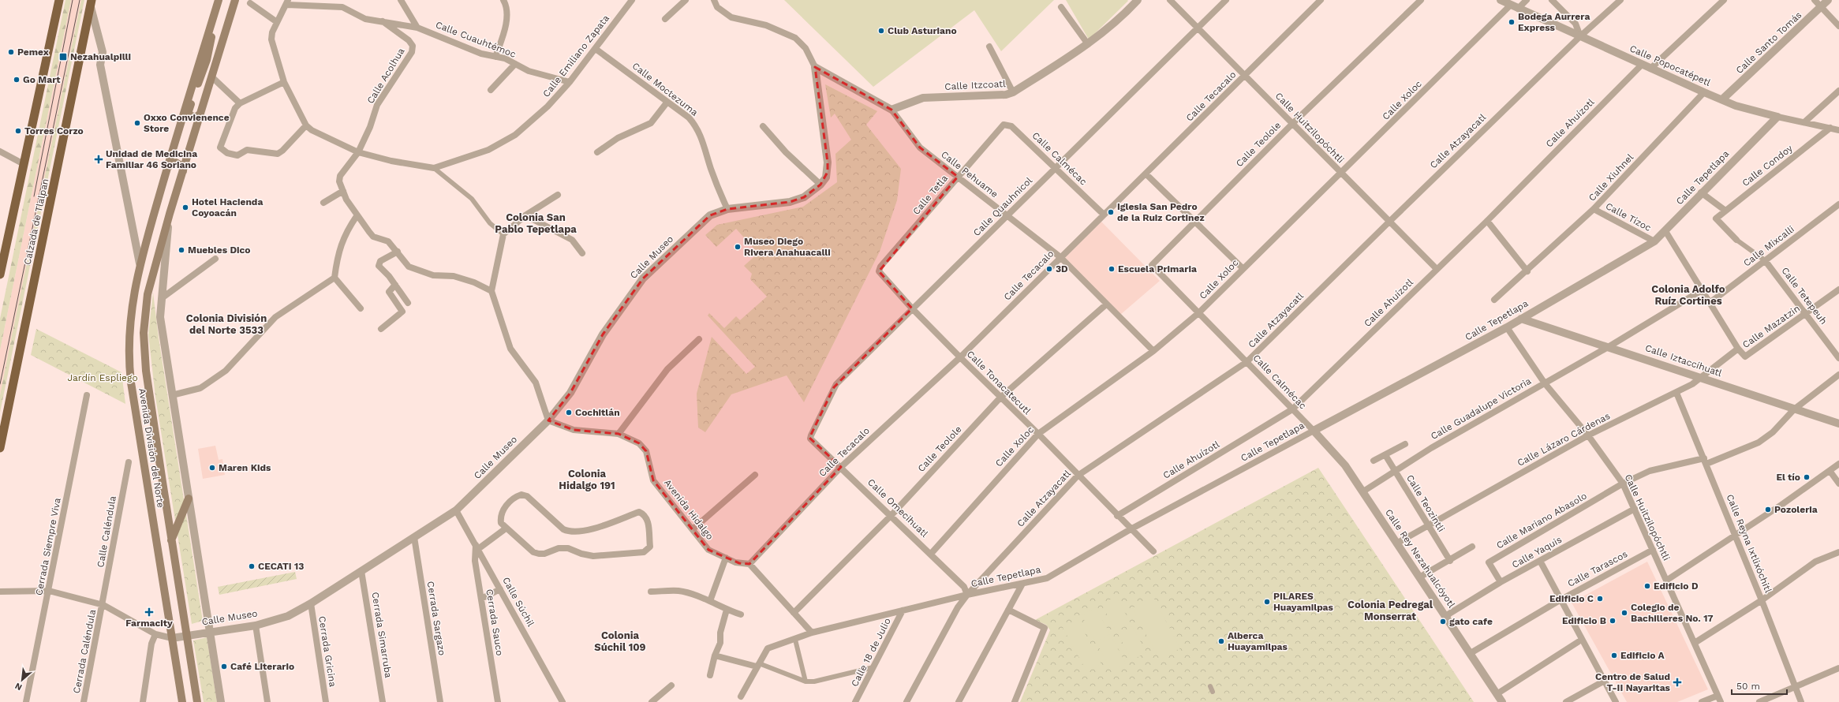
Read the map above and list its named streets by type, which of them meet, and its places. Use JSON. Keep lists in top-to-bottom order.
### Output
{
  "streets": {
    "highway": ["Calzada de Tlalpan"],
    "main road": ["Avenida División del Norte"],
    "street": [
      "Calle Cuauhtémoc",
      "Calle Santo Tomás",
      "Calle Emiliano Zapata",
      "Calle Popocatépetl",
      "Calle Acolhua",
      "Calle Itzcoatl",
      "Calle Moctezuma",
      "Calle Tecacalo",
      "Calle Xoloc",
      "Calle Ahuízotl",
      "Calle Huitzilopóchtli",
      "Calle Atzayacatl",
      "Calle Teolole",
      "Calle Calmécac",
      "Calle Condoy",
      "Calle Pehuame",
      "Calle Xiuhnel",
      "Calle Tepetlapa",
      "Calle Tetla",
      "Calle Quauhnicol",
      "Calle Tízoc",
      "Calle Mixcalli",
      "Calle Museo",
      "Calle Tetepeuh",
      "Calle Mazatzin",
      "Calle Iztaccíhuatl",
      "Calle Tonacatecutl",
      "Calle Guadalupe Victoria",
      "Calle Lázaro Cárdenas",
      "Calle Teozintli",
      "Calle Omecihuatl",
      "Avenida Hidalgo",
      "Calle Mariano Abasolo",
      "Calle Caléndula",
      "Calle Reyna Ixtlixóchitl",
      "Cerrada Siempre Viva",
      "Calle Yaquis",
      "Calle Rey Nezahualcóyotl",
      "Calle Tarascos",
      "Calle Súchil",
      "Cerrada Sargazo",
      "Cerrada Sauco",
      "Cerrada Simarruba",
      "Cerrada Caléndula",
      "Cerrada Gricina",
      "Calle 18 de Julio"
    ]
  },
  "crossings": [
    ["Calle Cuauhtémoc", "Calle Emiliano Zapata"],
    ["Calle Cuauhtémoc", "Calle Acolhua"],
    ["Calle Santo Tomás", "Calle Popocatépetl"],
    ["Calle Emiliano Zapata", "Calle Acolhua"],
    ["Calle Emiliano Zapata", "Calle Moctezuma"],
    ["Calle Popocatépetl", "Calle Xoloc"],
    ["Calle Popocatépetl", "Calle Ahuízotl"],
    ["Calle Popocatépetl", "Calle Atzayacatl"],
    ["Calle Popocatépetl", "Calle Condoy"],
    ["Calle Popocatépetl", "Calle Xiuhnel"],
    ["Calle Popocatépetl", "Calle Tepetlapa"],
    ["Calle Itzcoatl", "Calle Pehuame"],
    ["Calle Moctezuma", "Calle Museo"],
    ["Calle Tecacalo", "Calle Huitzilopóchtli"],
    ["Calle Tecacalo", "Calle Calmécac"],
    ["Calle Tecacalo", "Calle Pehuame"],
    ["Calle Tecacalo", "Calle Tonacatecutl"],
    ["Calle Tecacalo", "Calle Omecihuatl"],
    ["Calle Tecacalo", "Avenida Hidalgo"],
    ["Calle Xoloc", "Calle Huitzilopóchtli"],
    ["Calle Xoloc", "Calle Calmécac"],
    ["Calle Xoloc", "Calle Pehuame"],
    ["Calle Xoloc", "Calle Tonacatecutl"],
    ["Calle Xoloc", "Calle Omecihuatl"],
    ["Calle Ahuízotl", "Calle Huitzilopóchtli"],
    ["Calle Ahuízotl", "Calle Calmécac"],
    ["Calle Ahuízotl", "Calle Tonacatecutl"],
    ["Calle Huitzilopóchtli", "Calle Atzayacatl"],
    ["Calle Huitzilopóchtli", "Calle Teolole"],
    ["Calle Huitzilopóchtli", "Calle Tepetlapa"],
    ["Calle Huitzilopóchtli", "Calle Quauhnicol"],
    ["Calle Huitzilopóchtli", "Calle Guadalupe Victoria"],
    ["Calle Huitzilopóchtli", "Calle Lázaro Cárdenas"],
    ["Calle Huitzilopóchtli", "Calle Mariano Abasolo"],
    ["Calle Huitzilopóchtli", "Calle Yaquis"],
    ["Calle Huitzilopóchtli", "Calle Tarascos"],
    ["Calle Atzayacatl", "Calle Calmécac"],
    ["Calle Atzayacatl", "Calle Tepetlapa"],
    ["Calle Atzayacatl", "Calle Tonacatecutl"],
    ["Calle Atzayacatl", "Calle Omecihuatl"],
    ["Calle Teolole", "Calle Calmécac"],
    ["Calle Teolole", "Calle Pehuame"],
    ["Calle Teolole", "Calle Tonacatecutl"],
    ["Calle Teolole", "Calle Omecihuatl"],
    ["Calle Calmécac", "Calle Tepetlapa"],
    ["Calle Calmécac", "Calle Tetla"],
    ["Calle Calmécac", "Calle Quauhnicol"],
    ["Calle Calmécac", "Calle Rey Nezahualcóyotl"],
    ["Calle Pehuame", "Calle Tetla"],
    ["Calle Pehuame", "Calle Quauhnicol"],
    ["Calle Xiuhnel", "Calle Tízoc"],
    ["Calle Tepetlapa", "Calle Tízoc"],
    ["Calle Tepetlapa", "Calle Iztaccíhuatl"],
    ["Calle Tepetlapa", "Calle Tonacatecutl"],
    ["Calle Tepetlapa", "Calle Omecihuatl"],
    ["Calle Tepetlapa", "Calle Rey Nezahualcóyotl"],
    ["Calle Tepetlapa", "Calle 18 de Julio"],
    ["Calle Tetla", "Calle Tonacatecutl"],
    ["Calle Quauhnicol", "Calle Tonacatecutl"],
    ["Calle Quauhnicol", "Calle Omecihuatl"],
    ["Calle Mixcalli", "Calle Tetepeuh"],
    ["Calle Museo", "Avenida División del Norte"],
    ["Calle Museo", "Avenida Hidalgo"],
    ["Calle Museo", "Calle Caléndula"],
    ["Calle Museo", "Cerrada Siempre Viva"],
    ["Calle Museo", "Calle Súchil"],
    ["Calle Museo", "Cerrada Sargazo"],
    ["Calle Museo", "Cerrada Simarruba"],
    ["Calle Museo", "Cerrada Caléndula"],
    ["Calle Museo", "Cerrada Gricina"],
    ["Calle Tetepeuh", "Calle Mazatzin"],
    ["Calle Mazatzin", "Calle Lázaro Cárdenas"],
    ["Calle Iztaccíhuatl", "Calle Guadalupe Victoria"],
    ["Calle Iztaccíhuatl", "Calle Lázaro Cárdenas"],
    ["Calle Guadalupe Victoria", "Calle Teozintli"],
    ["Calle Guadalupe Victoria", "Calle Rey Nezahualcóyotl"],
    ["Calle Lázaro Cárdenas", "Calle Teozintli"],
    ["Calle Lázaro Cárdenas", "Calle Reyna Ixtlixóchitl"],
    ["Calle Lázaro Cárdenas", "Calle Rey Nezahualcóyotl"],
    ["Calle Mariano Abasolo", "Calle Yaquis"],
    ["Calle Caléndula", "Cerrada Caléndula"],
    ["Calle Yaquis", "Calle Rey Nezahualcóyotl"],
    ["Calle Rey Nezahualcóyotl", "Calle Tarascos"],
    ["Calle Súchil", "Cerrada Sauco"]
  ],
  "districts": [
    "Colonia San Pablo Tepetlapa",
    "Colonia Adolfo Ruíz Cortines",
    "Colonia División del Norte 3533",
    "Colonia Hidalgo 191",
    "Colonia Pedregal Monserrat",
    "Colonia Súchil 109"
  ],
  "parks": ["Jardín Espliego"],
  "places": {
    "other": [
      "Bodega Aurrera Express",
      "Club Asturiano",
      "Pemex",
      "Go Mart",
      "Oxxo Convienence Store",
      "Torres Corzo",
      "Hotel Hacienda Coyoacán",
      "Iglesia San Pedro de la Ruiz Cortinez",
      "Museo Diego Rivera Anahuacalli",
      "Muebles Dico",
      "3D",
      "Escuela Primaria",
      "Cochitlán",
      "Maren Kids",
      "El tío",
      "Pozoleria",
      "CECATI 13",
      "Edificio D",
      "Edificio C",
      "PILARES Huayamilpas",
      "Colegio de Bachilleres No. 17",
      "Edificio B",
      "gato cafe",
      "Alberca Huayamilpas",
      "Edificio A",
      "Café Literario"
    ],
    "transit": ["Nezahualpilli"],
    "health": ["Unidad de Medicina Familiar 46 Soriano", "Farmacity", "Centro de Salud T-II Nayaritas"]
  },
  "scale_bar": "50 m",
  "north": "bottom left"
}
